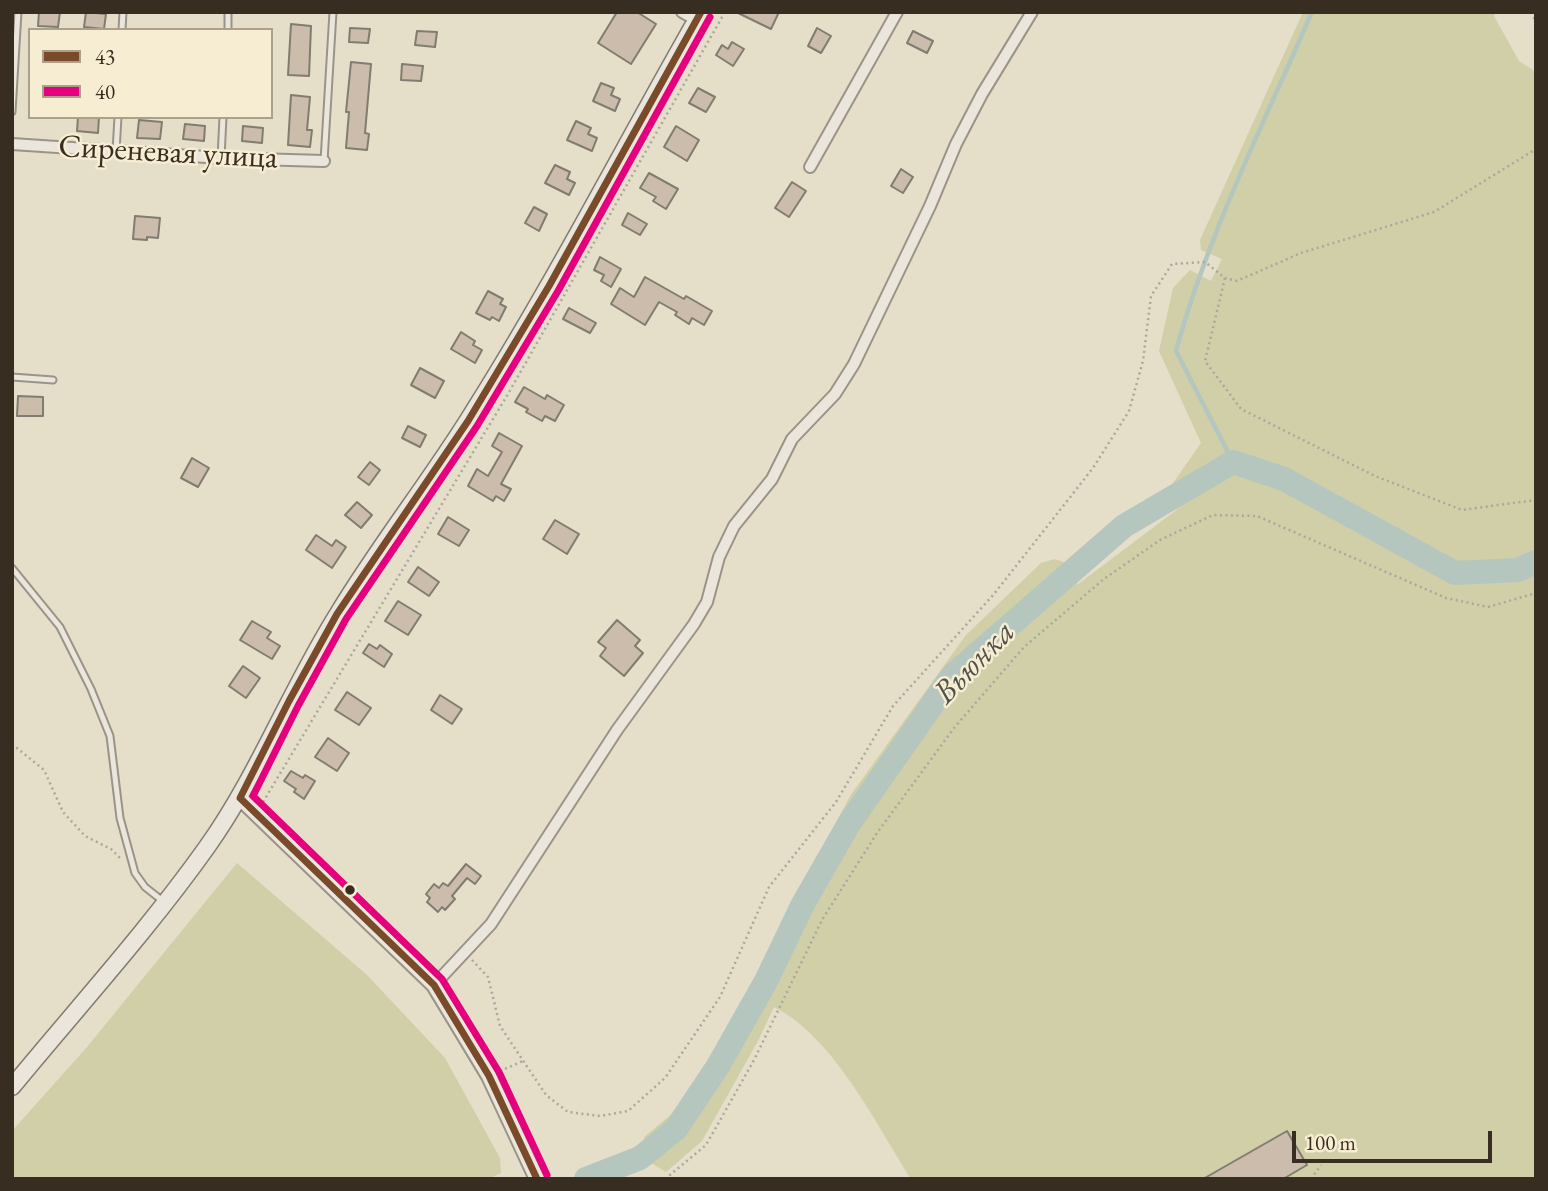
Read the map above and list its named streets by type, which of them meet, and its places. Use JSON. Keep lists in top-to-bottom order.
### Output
{
  "streets": {
    "street": ["Сиреневая улица"]
  },
  "water": ["Вьюнка"],
  "lines": ["transit line 43", "transit line 40"],
  "legend": ["43", "40"],
  "scale_bar": "100 m"
}
